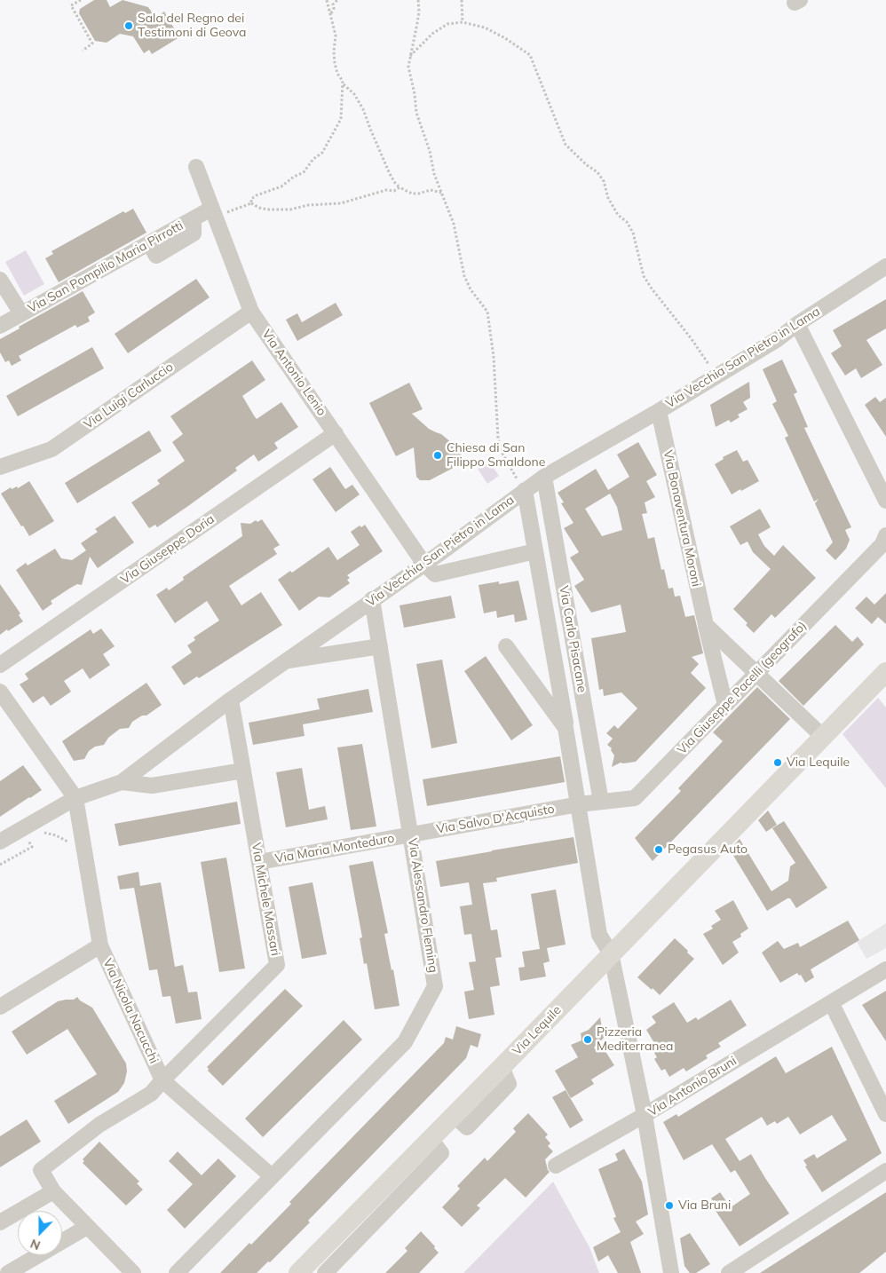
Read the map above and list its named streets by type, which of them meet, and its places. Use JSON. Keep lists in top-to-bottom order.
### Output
{
  "streets": {
    "main road": ["Via Lequile"],
    "street": [
      "Via San Pompilio Maria Pirrotti",
      "Via Vecchia San Pietro in Lama",
      "Via Antonio Lenio",
      "Via Luigi Carluccio",
      "Via Bonaventura Moroni",
      "Via Giuseppe Doria",
      "Via Carlo Pisacane",
      "Via Giuseppe Pacelli (geografo)",
      "Via Salvo D'Acquisto",
      "Via Maria Monteduro",
      "Via Michele Massari",
      "Via Alessandro Fleming",
      "Via Nicola Nacucchi",
      "Via Antonio Bruni"
    ]
  },
  "crossings": [
    ["Via San Pompilio Maria Pirrotti", "Via Antonio Lenio"],
    ["Via Vecchia San Pietro in Lama", "Via Antonio Lenio"],
    ["Via Vecchia San Pietro in Lama", "Via Bonaventura Moroni"],
    ["Via Vecchia San Pietro in Lama", "Via Carlo Pisacane"],
    ["Via Vecchia San Pietro in Lama", "Via Michele Massari"],
    ["Via Vecchia San Pietro in Lama", "Via Alessandro Fleming"],
    ["Via Vecchia San Pietro in Lama", "Via Nicola Nacucchi"],
    ["Via Antonio Lenio", "Via Luigi Carluccio"],
    ["Via Antonio Lenio", "Via Giuseppe Doria"],
    ["Via Bonaventura Moroni", "Via Giuseppe Pacelli (geografo)"],
    ["Via Carlo Pisacane", "Via Giuseppe Pacelli (geografo)"],
    ["Via Carlo Pisacane", "Via Salvo D'Acquisto"],
    ["Via Carlo Pisacane", "Via Lequile"],
    ["Via Carlo Pisacane", "Via Antonio Bruni"],
    ["Via Giuseppe Pacelli (geografo)", "Via Salvo D'Acquisto"],
    ["Via Salvo D'Acquisto", "Via Maria Monteduro"],
    ["Via Salvo D'Acquisto", "Via Alessandro Fleming"],
    ["Via Maria Monteduro", "Via Michele Massari"],
    ["Via Maria Monteduro", "Via Alessandro Fleming"],
    ["Via Michele Massari", "Via Nicola Nacucchi"],
    ["Via Alessandro Fleming", "Via Nicola Nacucchi"]
  ],
  "places": [
    "Sala del Regno dei Testimoni di Geova",
    "Chiesa di San Filippo Smaldone",
    "Via Lequile",
    "Pegasus Auto",
    "Pizzeria Mediterranea",
    "Via Bruni"
  ],
  "north": "bottom"
}
